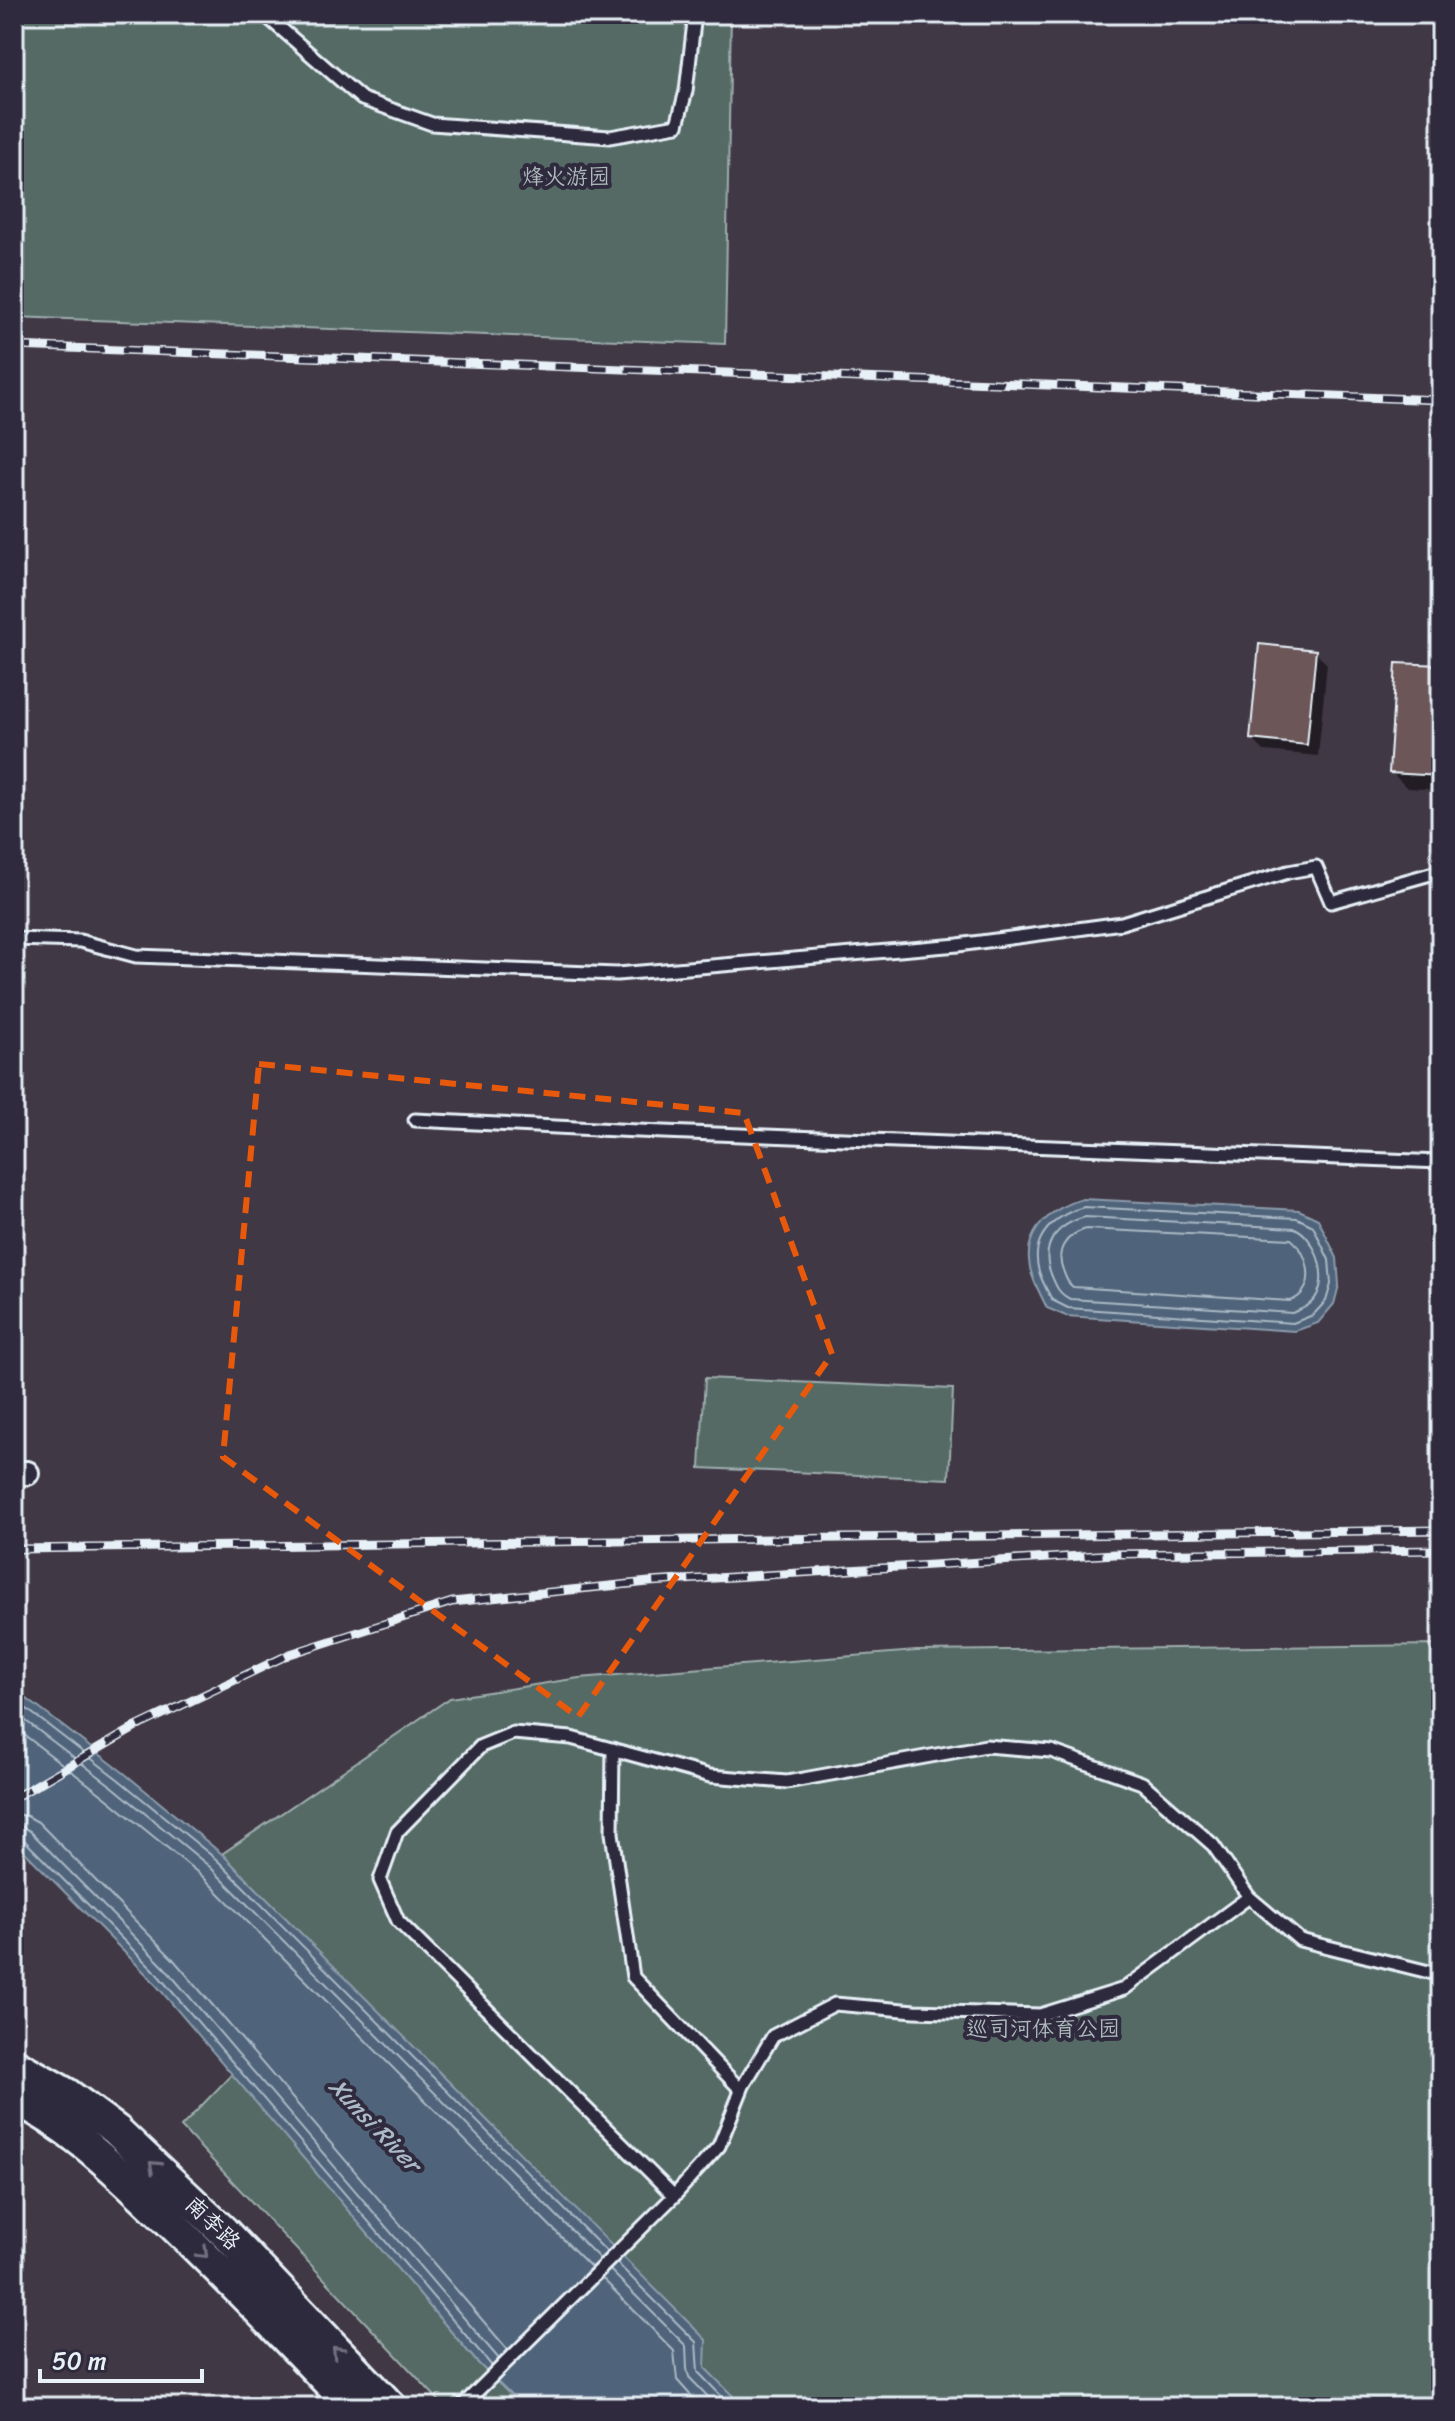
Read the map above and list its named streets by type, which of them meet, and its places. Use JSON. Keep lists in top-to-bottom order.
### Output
{
  "streets": {
    "main road": ["南李路"]
  },
  "water": ["Xunsi River"],
  "parks": ["烽火游园", "巡司河体育公园"],
  "scale_bar": "50 m"
}
